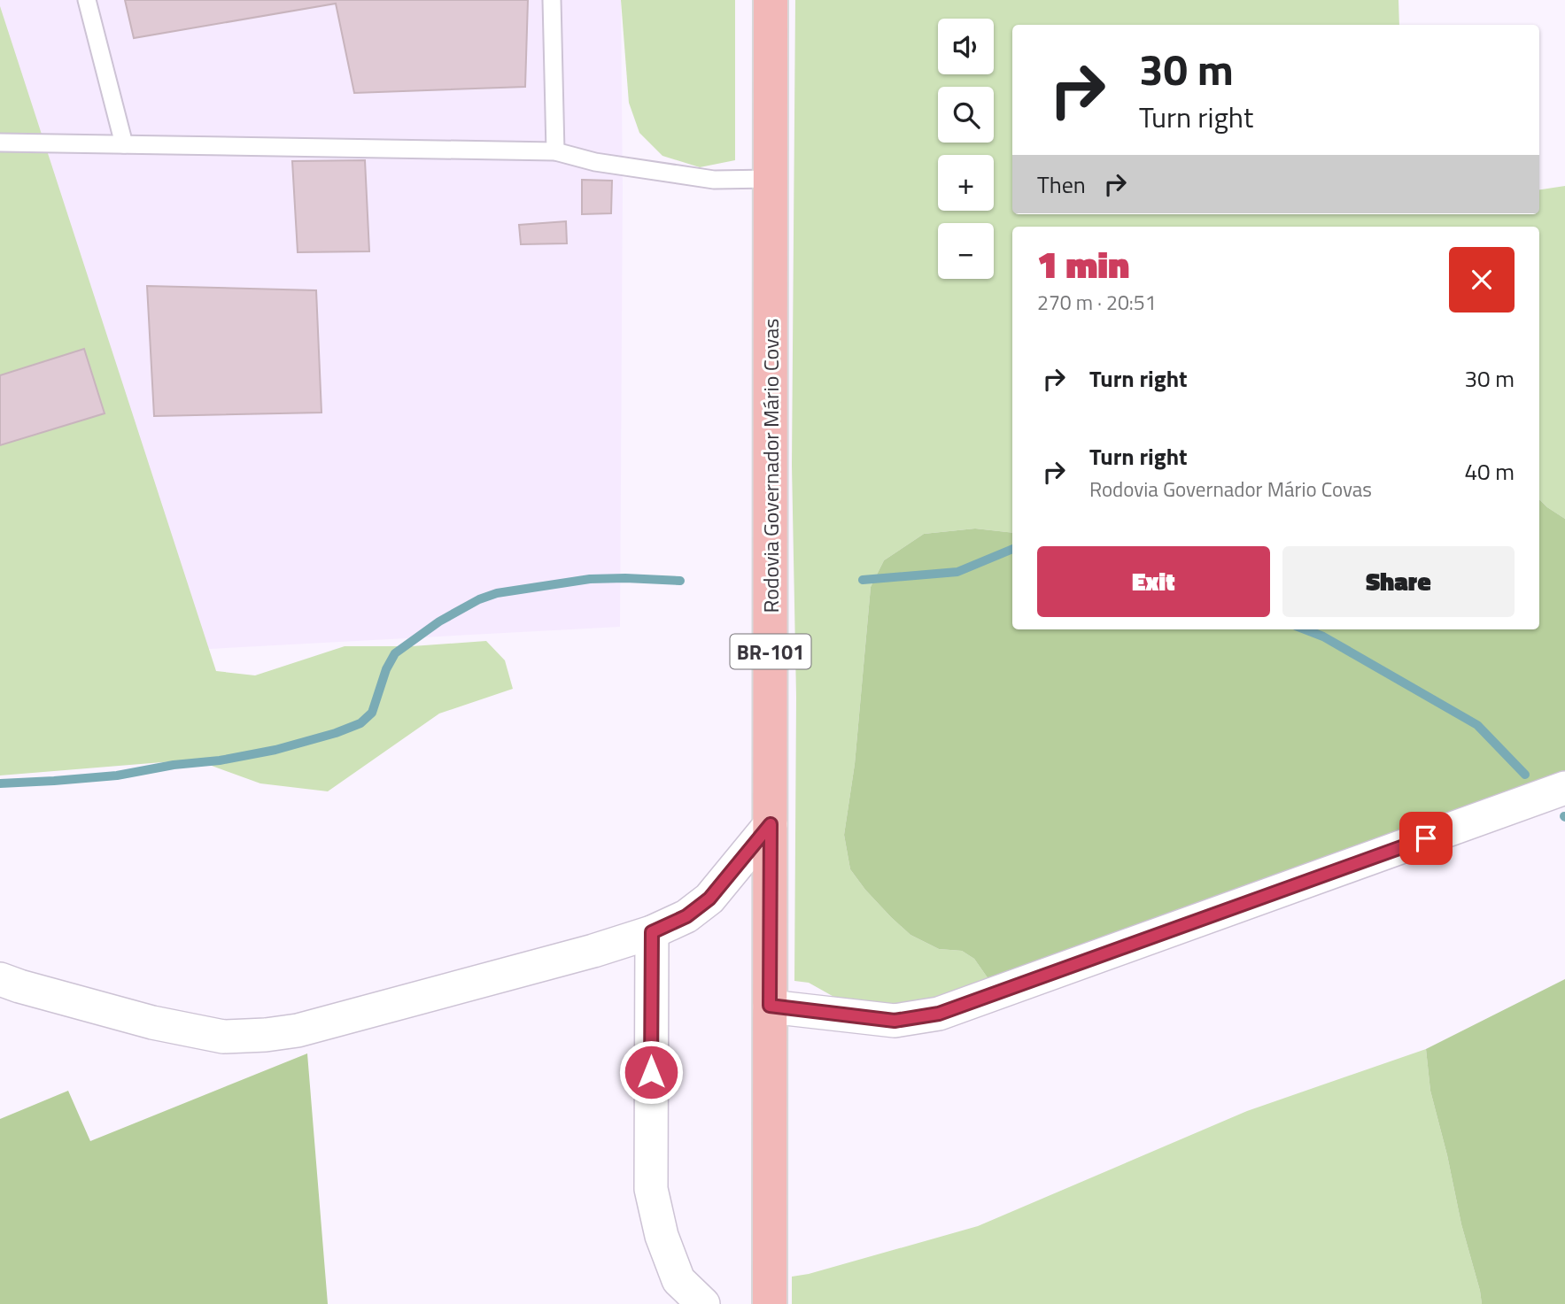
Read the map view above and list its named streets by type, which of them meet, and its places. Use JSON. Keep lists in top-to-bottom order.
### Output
{
  "streets": {
    "highway": ["Rodovia Governador Mário Covas", "BR-101"]
  },
  "page": {
    "map_buttons": ["+", "−"],
    "turn": ["30 m", "Turn right"],
    "then": "Then",
    "heading": ["1 min", "270 m · 20:51"],
    "list": [
      {
        "name": "Turn right",
        "value": "30 m"
      },
      {
        "name": "Turn right",
        "note": "Rodovia Governador Mário Covas",
        "value": "40 m"
      }
    ],
    "buttons": ["Exit", "Share"]
  }
}
